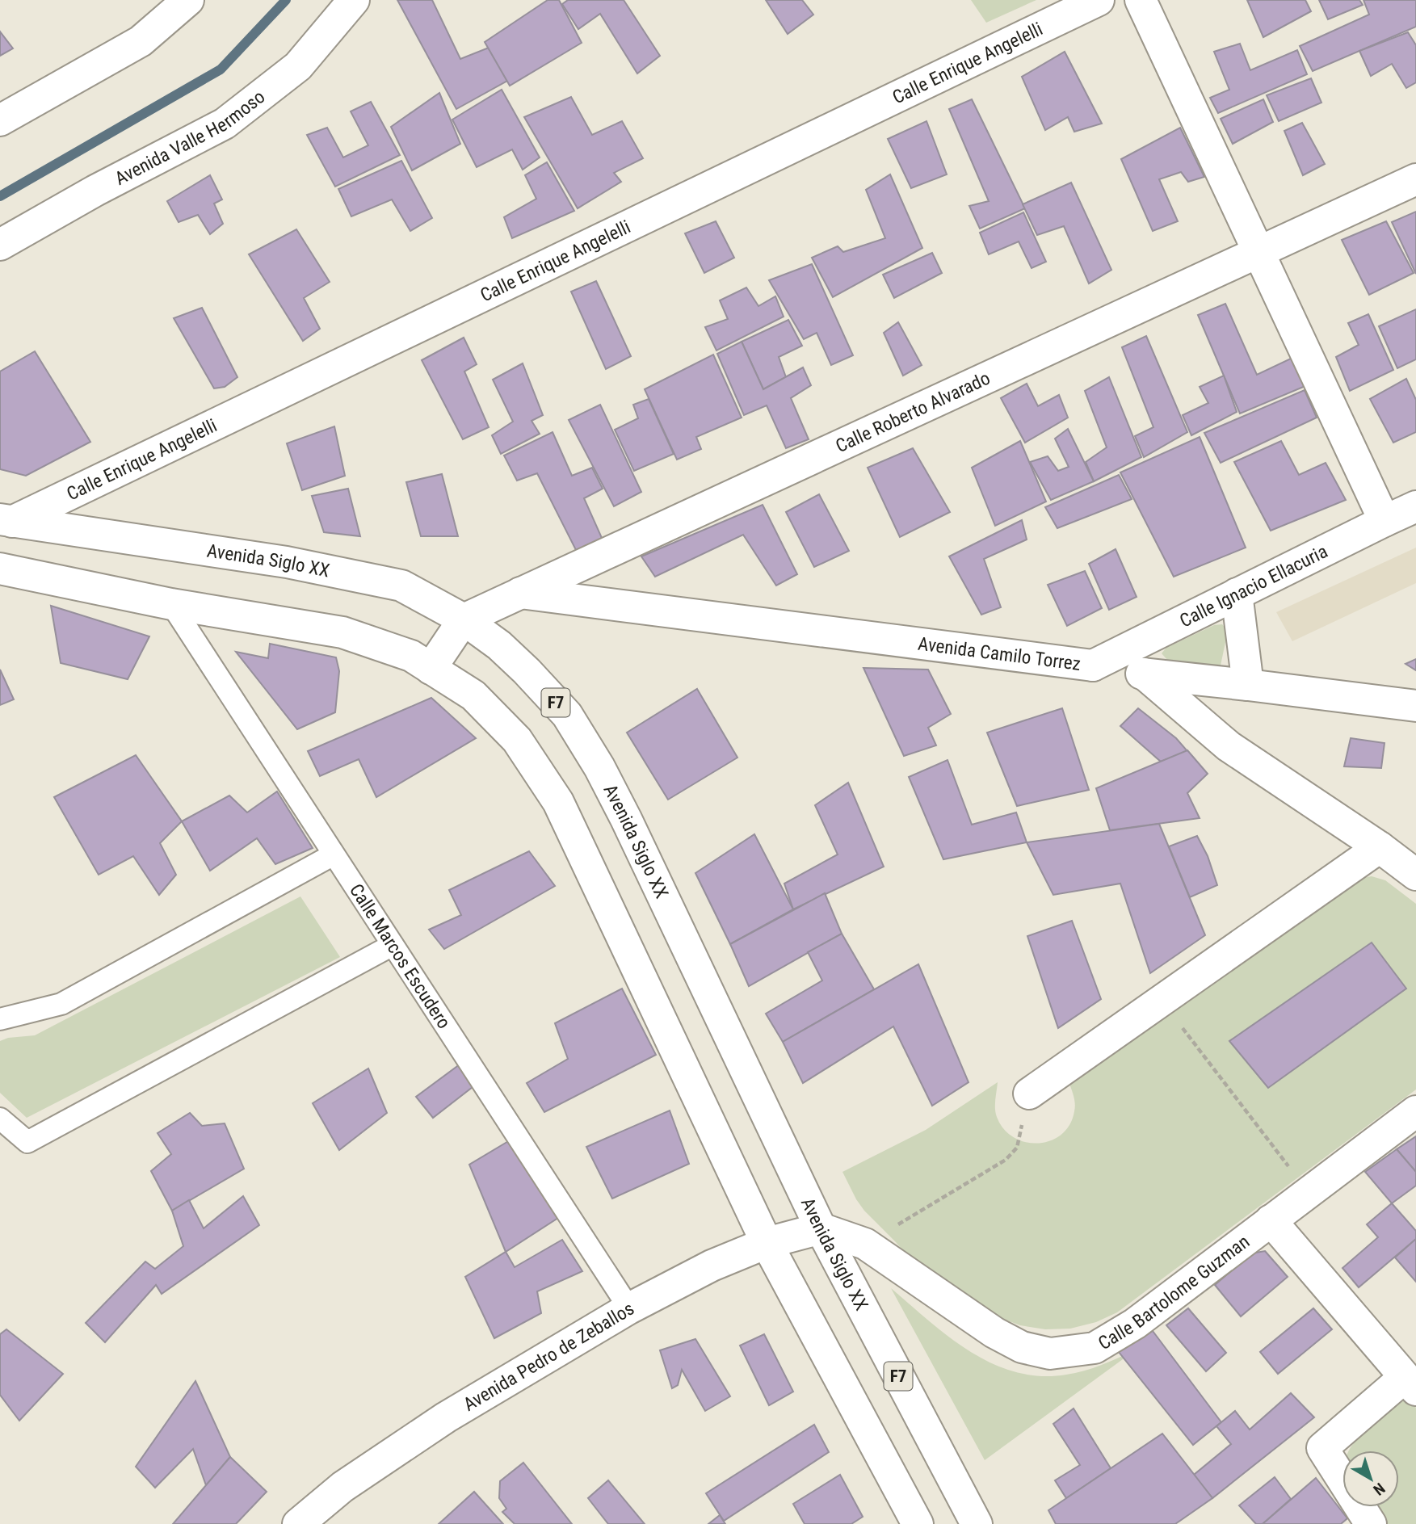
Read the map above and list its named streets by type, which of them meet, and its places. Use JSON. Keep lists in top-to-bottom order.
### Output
{
  "streets": {
    "main road": [
      "Calle Enrique Angelelli",
      "Avenida Valle Hermoso",
      "Calle Roberto Alvarado",
      "Avenida Siglo XX",
      "Calle Ignacio Ellacuria",
      "Avenida Camilo Torrez",
      "F7",
      "Calle Bartolome Guzman",
      "Avenida Pedro de Zeballos"
    ],
    "lane": ["Calle Marcos Escudero"]
  },
  "crossings": [
    ["Calle Enrique Angelelli", "Avenida Siglo XX"],
    ["Calle Roberto Alvarado", "Avenida Siglo XX"],
    ["Calle Roberto Alvarado", "Avenida Camilo Torrez"],
    ["Avenida Siglo XX", "Calle Bartolome Guzman"],
    ["Avenida Siglo XX", "Avenida Pedro de Zeballos"],
    ["Calle Ignacio Ellacuria", "Avenida Camilo Torrez"],
    ["Calle Marcos Escudero", "Avenida Pedro de Zeballos"],
    ["Calle Bartolome Guzman", "Avenida Pedro de Zeballos"]
  ],
  "north": "bottom right"
}
